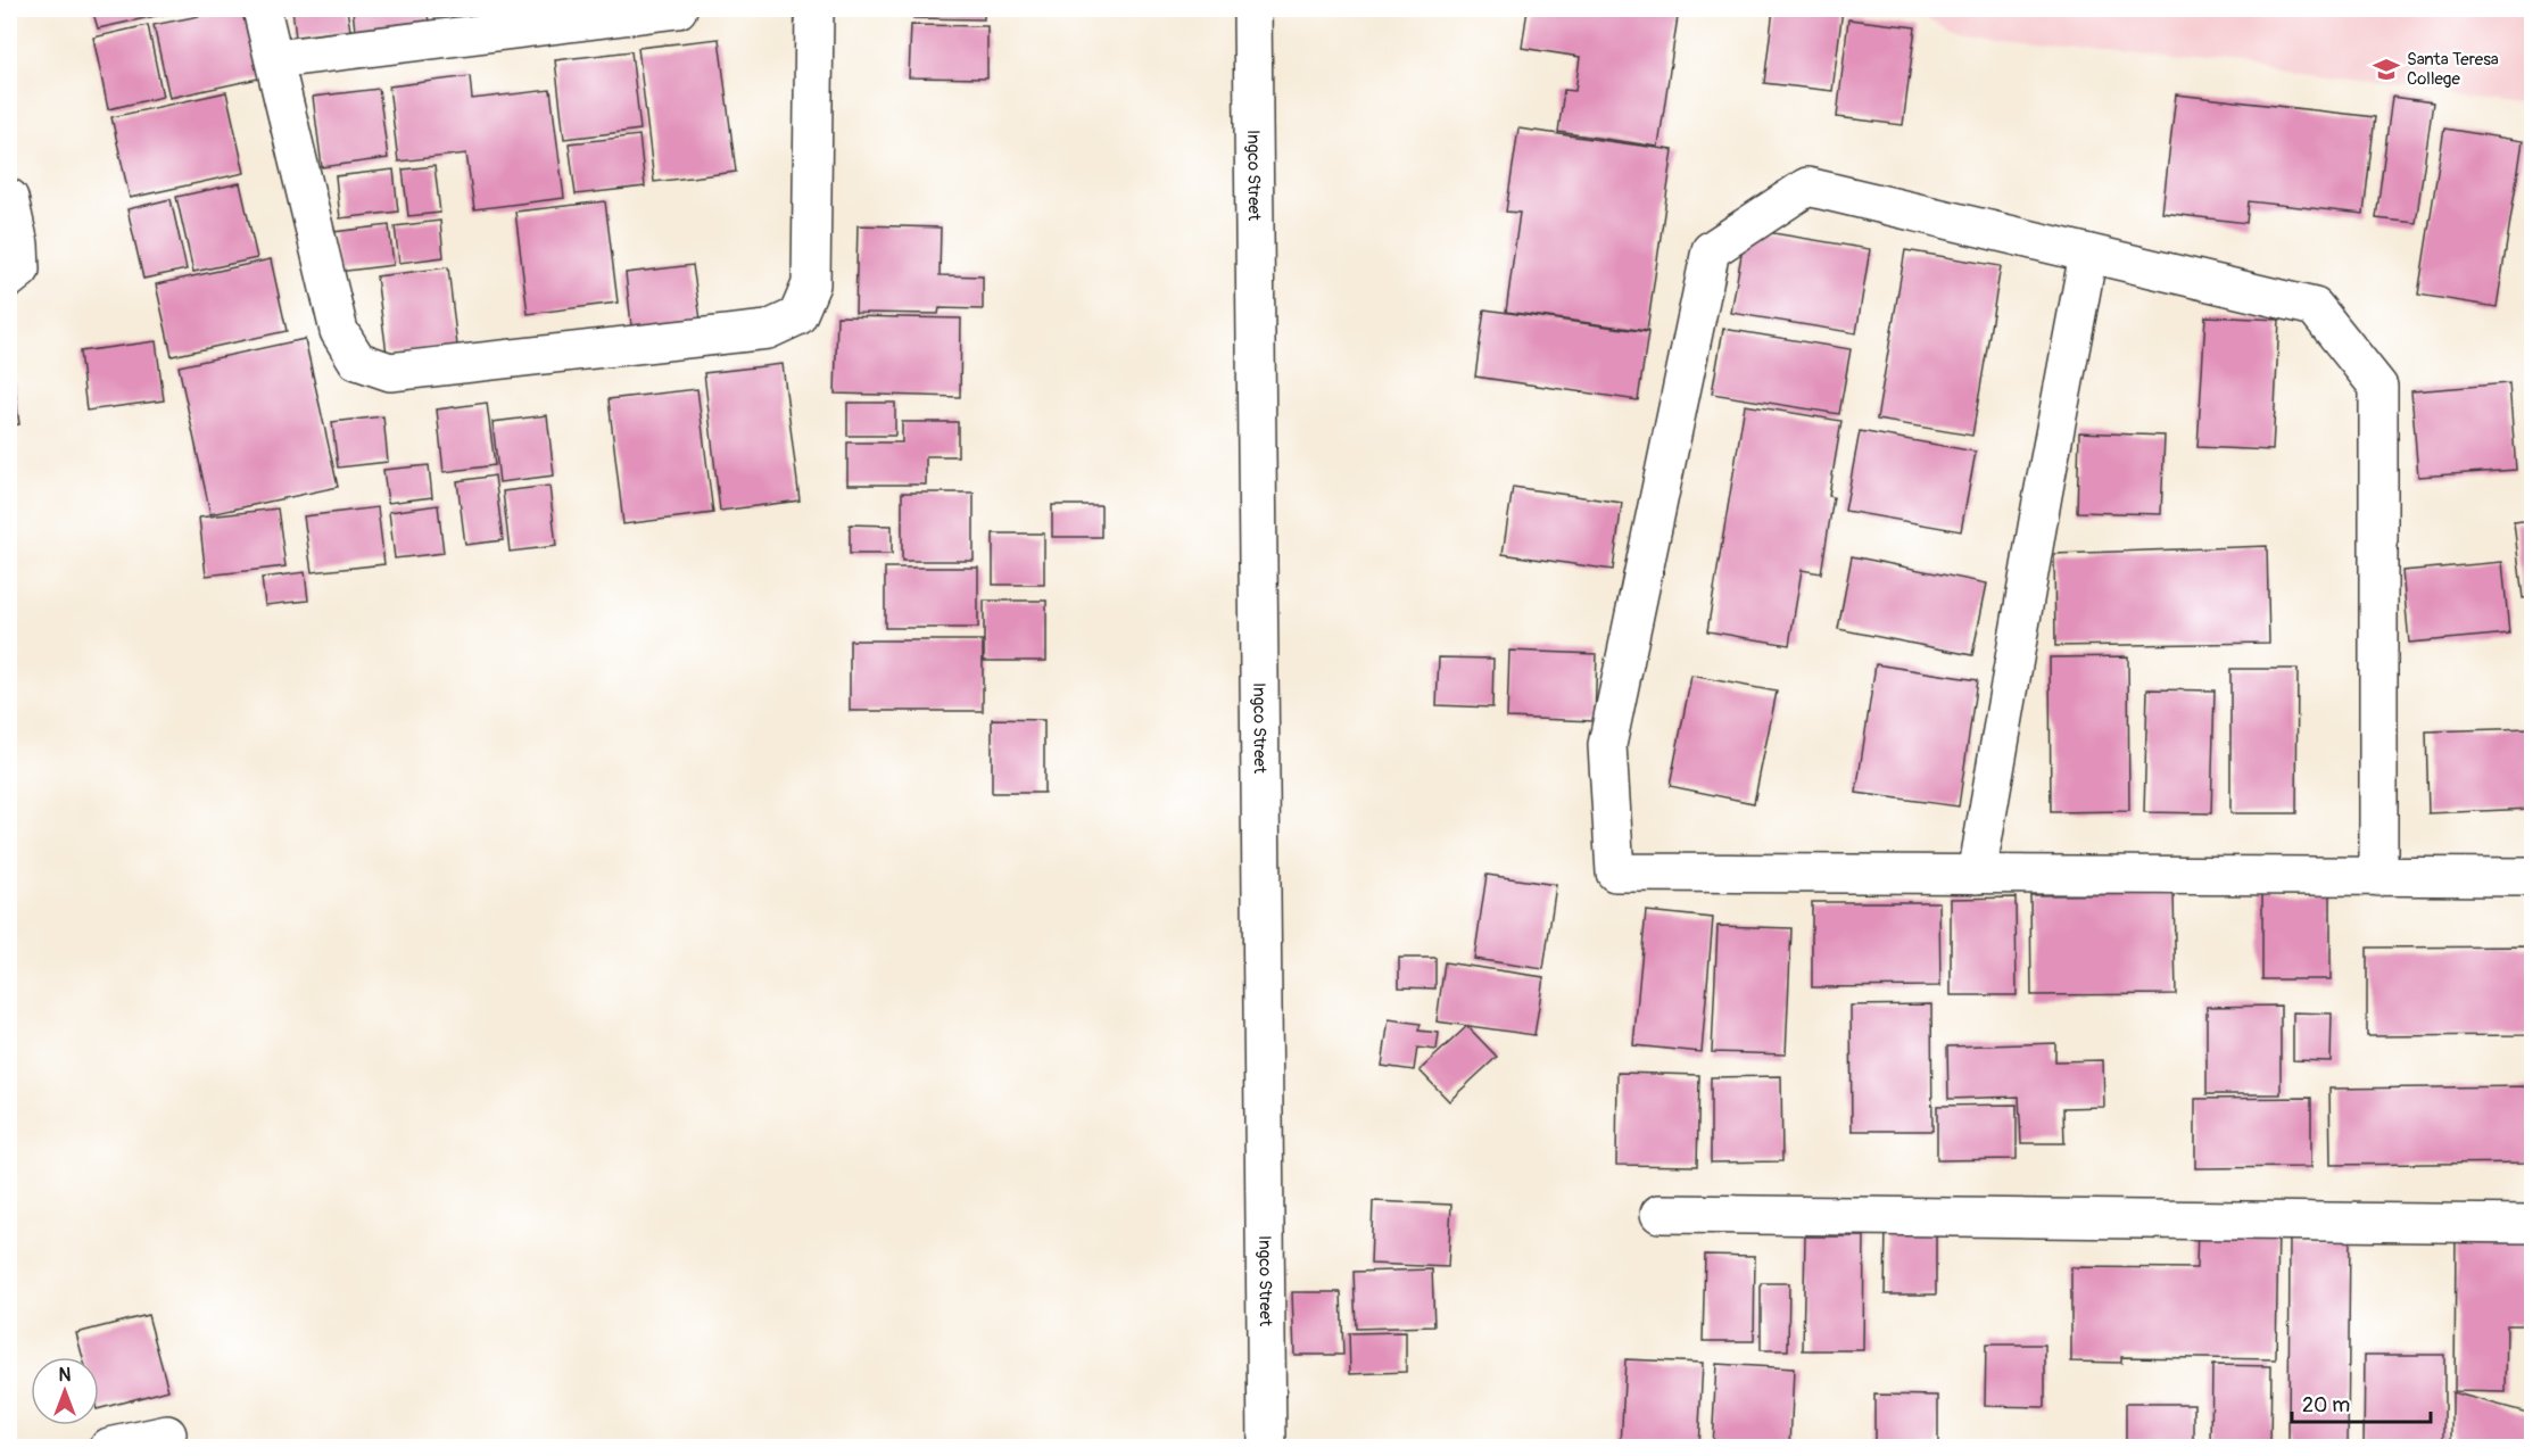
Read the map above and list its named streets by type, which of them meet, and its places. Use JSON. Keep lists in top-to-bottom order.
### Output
{
  "streets": {
    "street": ["Ingco Street"]
  },
  "places": {
    "school or university": ["Santa Teresa College"]
  },
  "scale_bar": "20 m",
  "north": "top"
}
